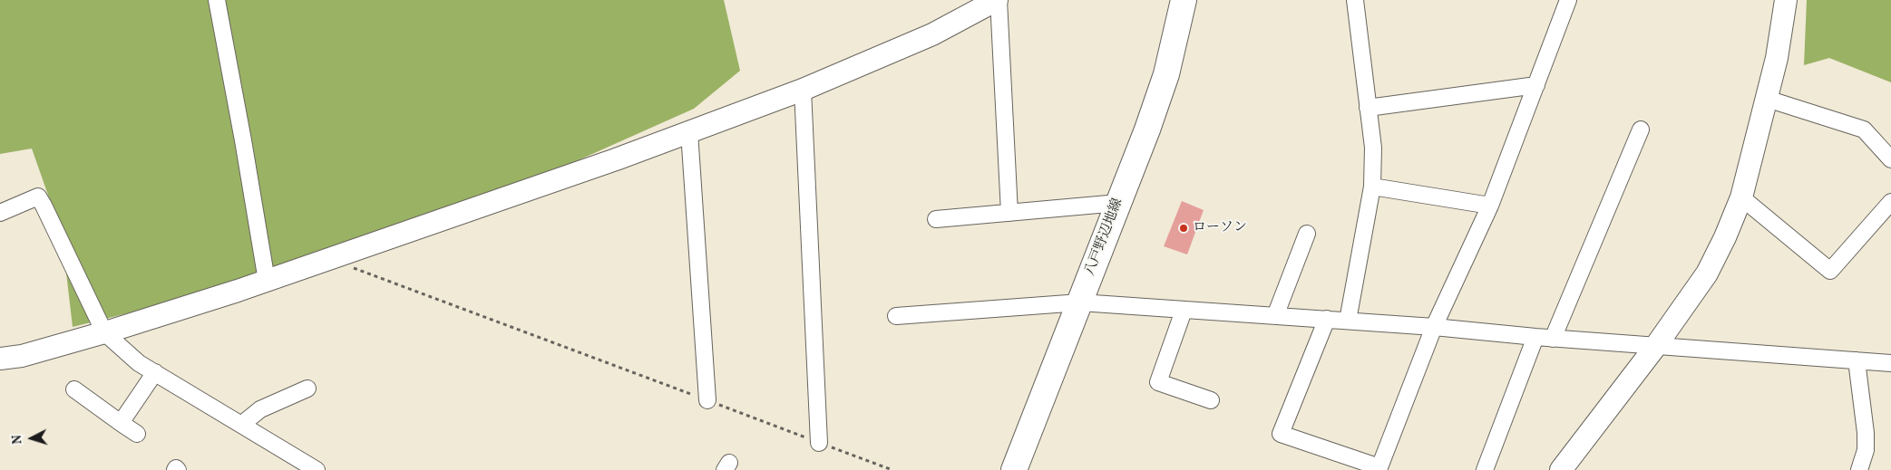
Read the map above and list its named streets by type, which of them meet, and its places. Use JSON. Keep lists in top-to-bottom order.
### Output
{
  "streets": {
    "main road": ["八戸野辺地線"]
  },
  "places": ["ローソン"],
  "north": "left"
}
